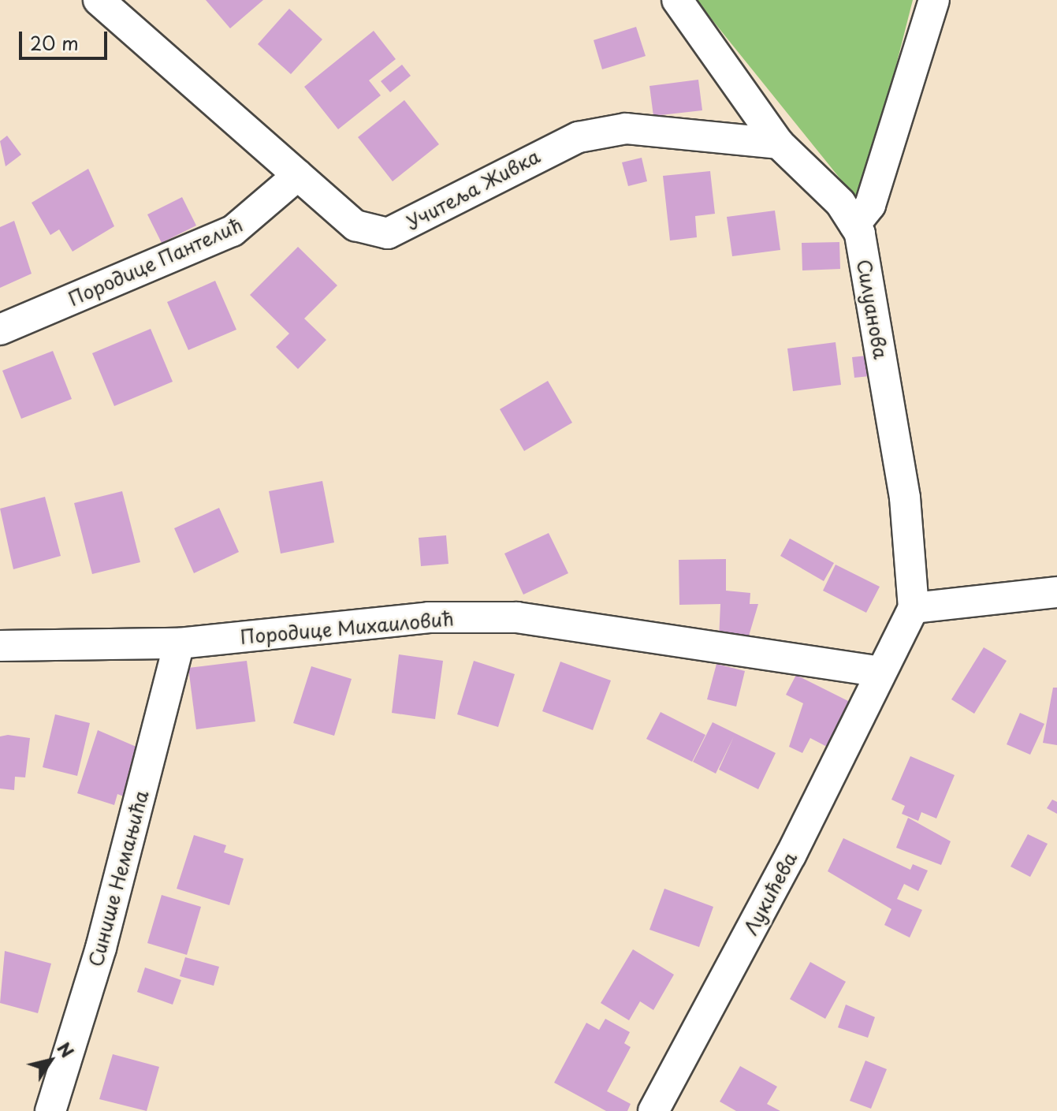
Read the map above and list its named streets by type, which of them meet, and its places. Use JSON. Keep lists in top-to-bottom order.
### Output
{
  "streets": {
    "street": [
      "Учитеља Живка",
      "Породице Пантелић",
      "Силуанова",
      "Породице Михаиловић",
      "Синише Немањића",
      "Лукићева"
    ]
  },
  "crossings": [
    ["Учитеља Живка", "Породице Пантелић"],
    ["Породице Михаиловић", "Синише Немањића"],
    ["Породице Михаиловић", "Лукићева"]
  ],
  "scale_bar": "20 m",
  "north": "top right"
}
